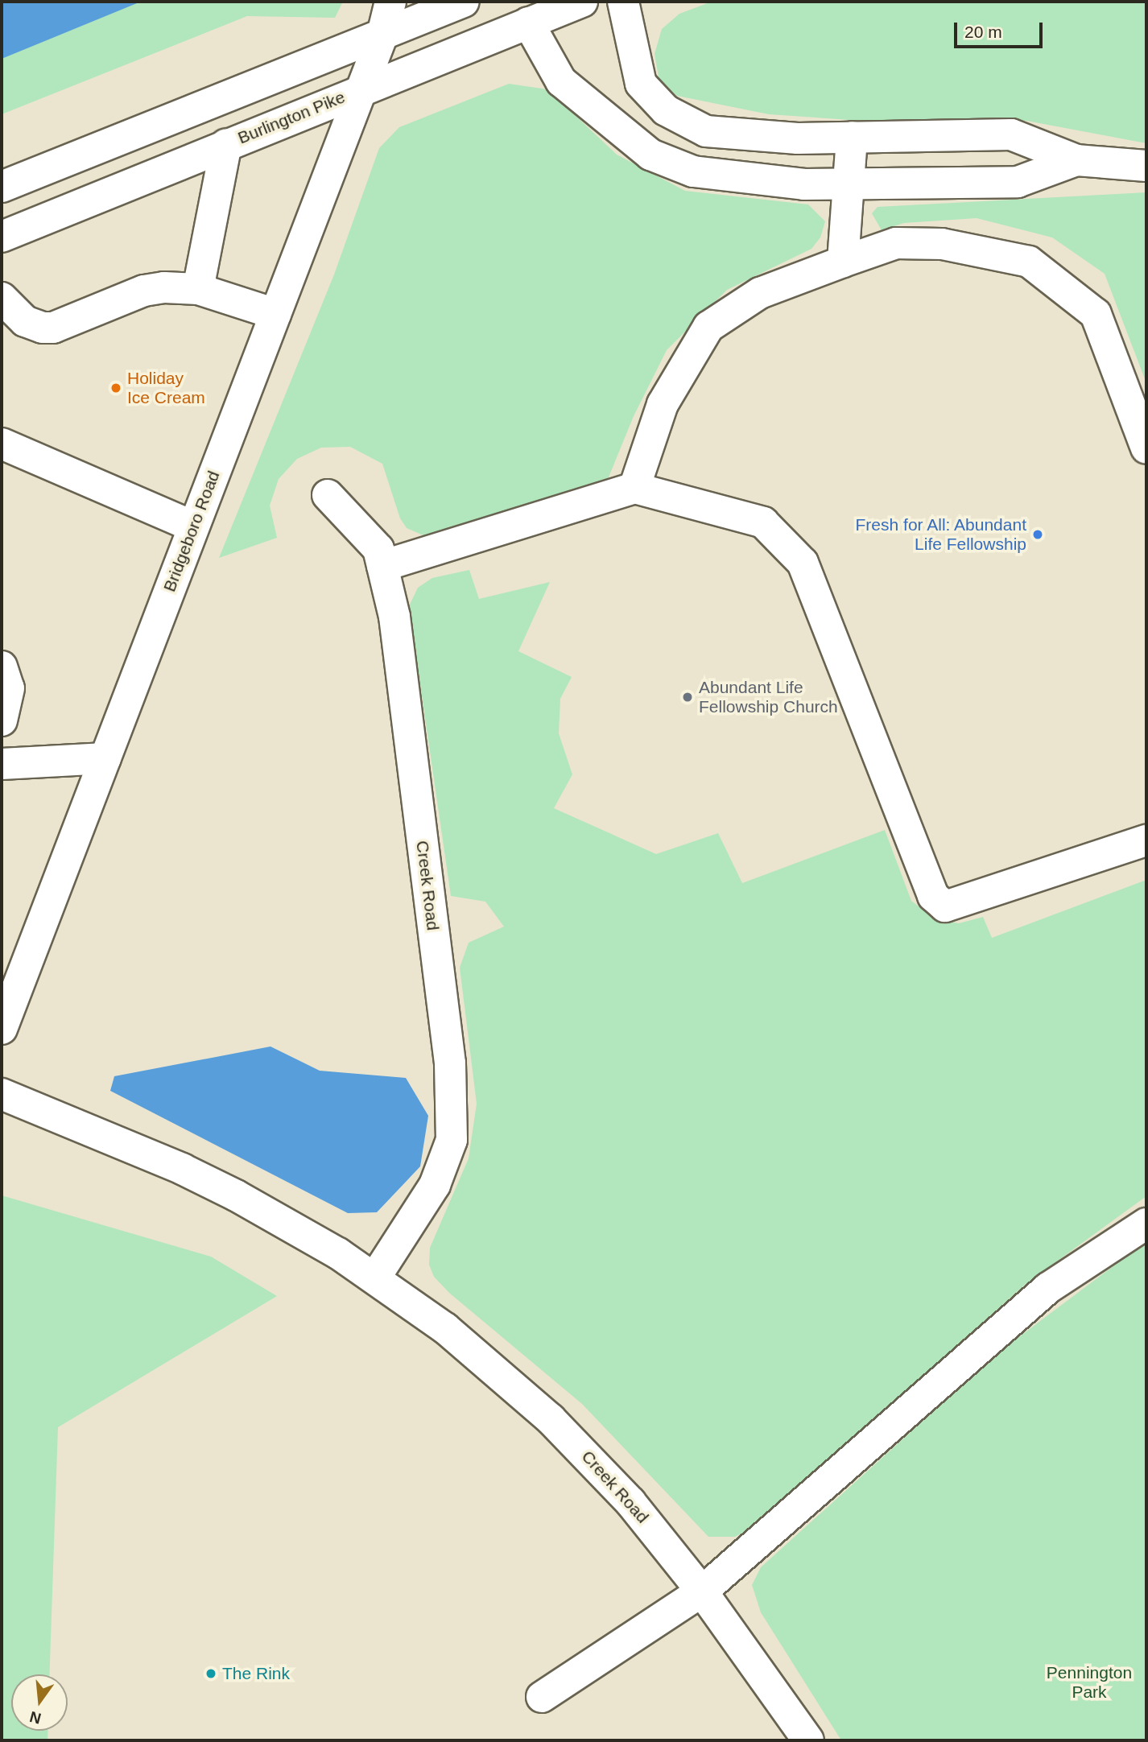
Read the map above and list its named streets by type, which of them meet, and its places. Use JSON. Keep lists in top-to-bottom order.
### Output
{
  "streets": {
    "main road": ["Burlington Pike", "Bridgeboro Road", "Creek Road"]
  },
  "crossings": [
    ["Burlington Pike", "Bridgeboro Road"]
  ],
  "parks": ["Pennington Park"],
  "places": [
    "Holiday Ice Cream",
    "Fresh for All: Abundant Life Fellowship",
    "Abundant Life Fellowship Church",
    "The Rink"
  ],
  "scale_bar": "20 m",
  "north": "bottom"
}
